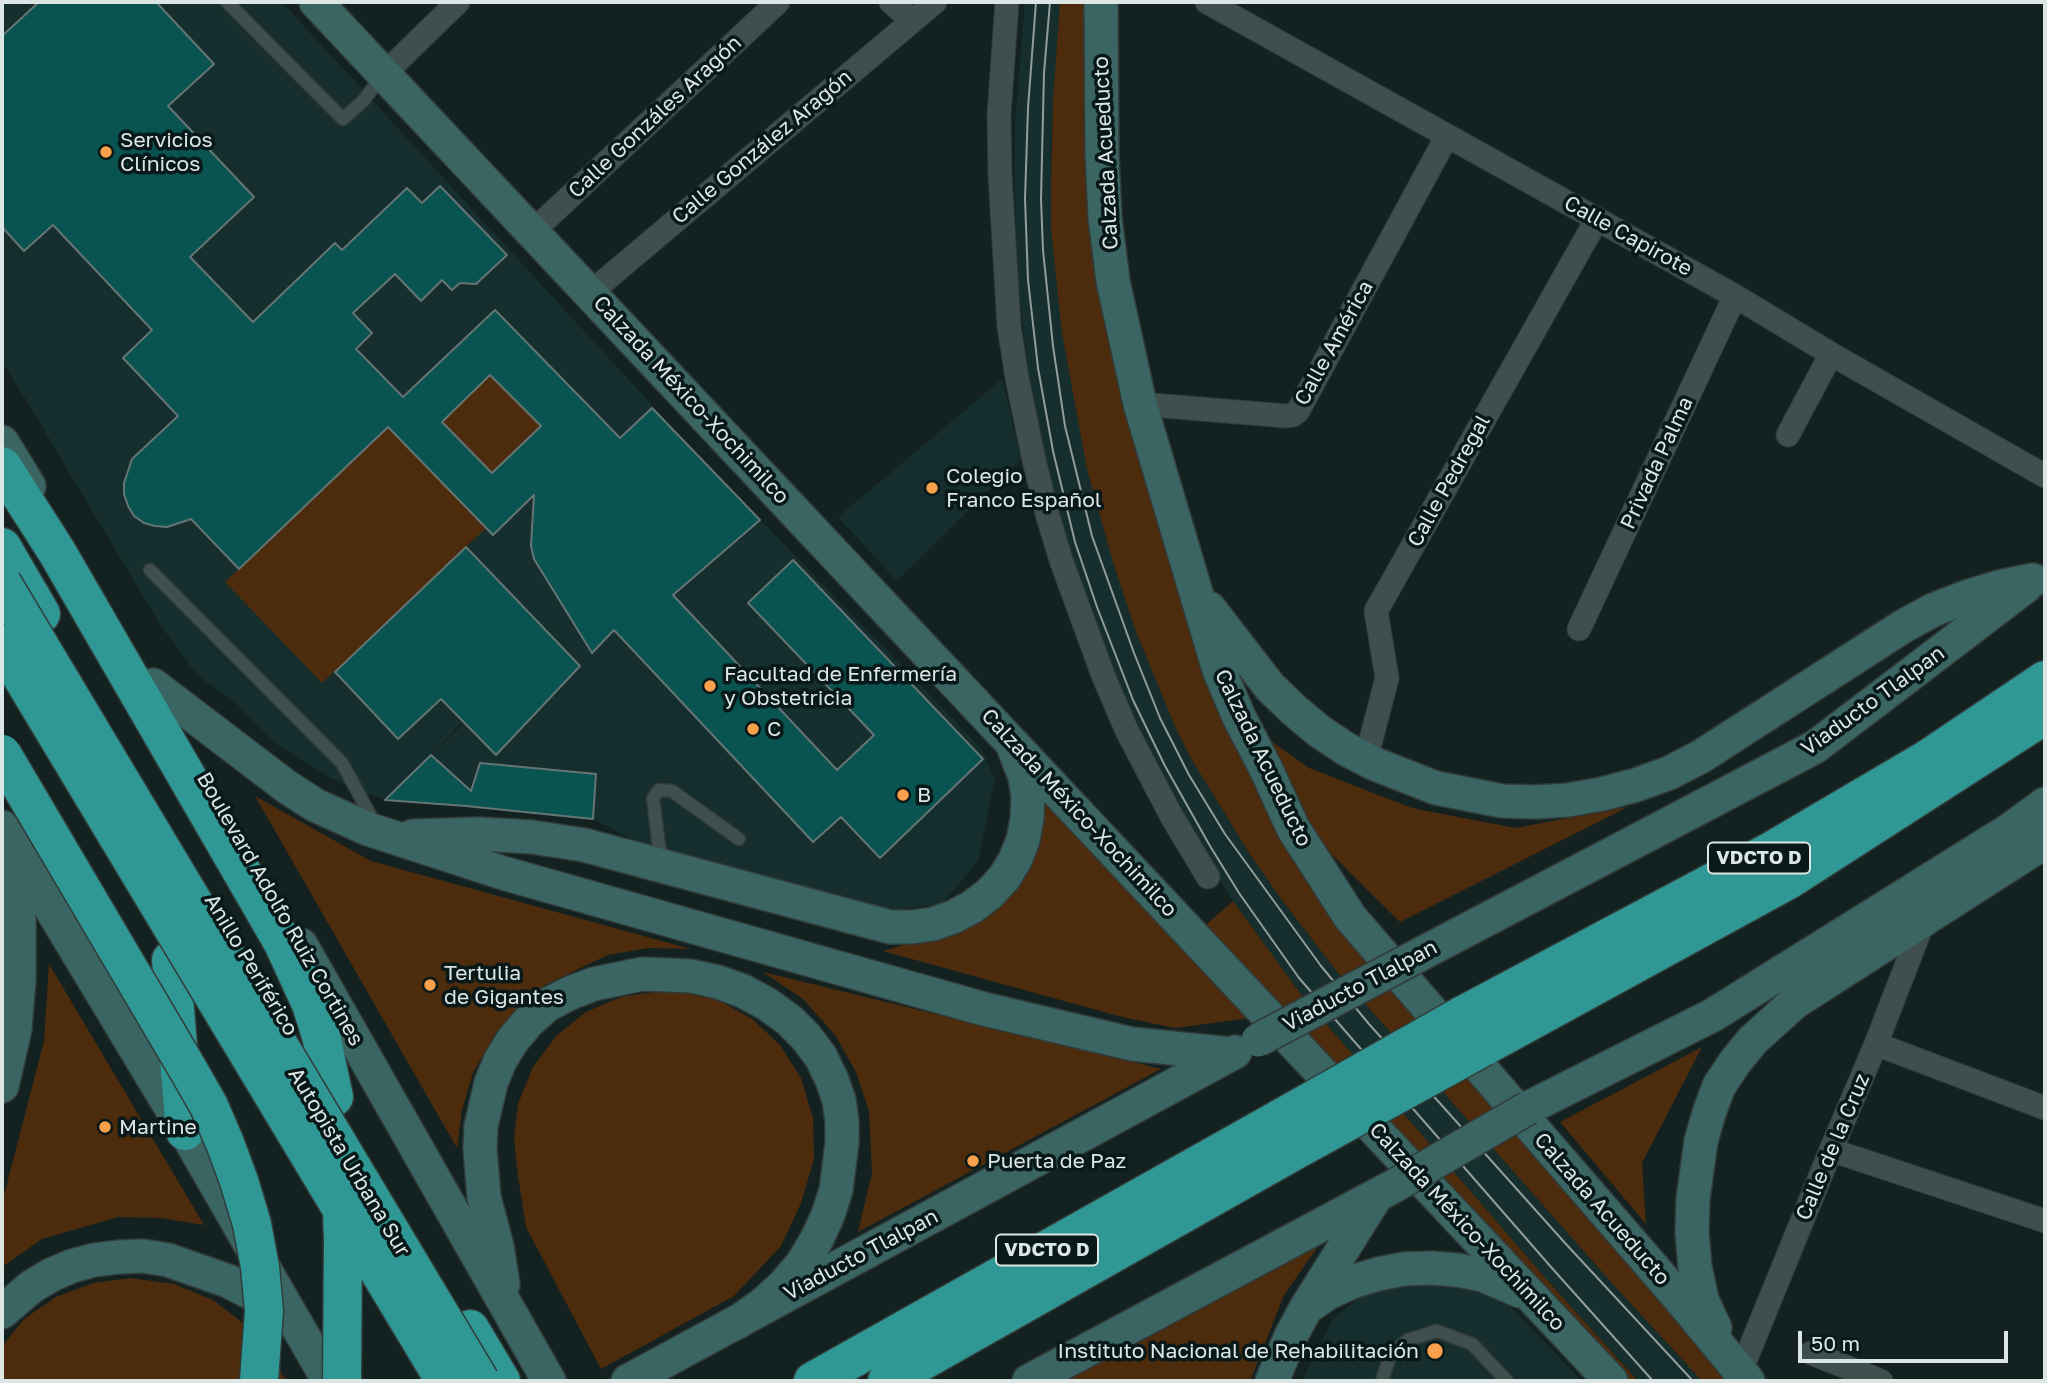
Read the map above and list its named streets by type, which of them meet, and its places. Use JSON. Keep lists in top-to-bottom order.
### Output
{
  "streets": {
    "highway": ["VDCTO D", "Anillo Periférico", "Autopista Urbana Sur"],
    "main road": [
      "Calzada Acueducto",
      "Calzada México-Xochimilco",
      "Viaducto Tlalpan",
      "Boulevard Adolfo Ruiz Cortines"
    ],
    "street": [
      "Calle Gonzáles Aragón",
      "Calle González Aragón",
      "Calle Capirote",
      "Calle América",
      "Privada Palma",
      "Calle Pedregal",
      "Calle de la Cruz"
    ]
  },
  "crossings": [
    ["Calle Gonzáles Aragón", "Calzada México-Xochimilco"],
    ["Calle González Aragón", "Calzada México-Xochimilco"],
    ["Calzada Acueducto", "Calle América"],
    ["Calzada Acueducto", "Calle de la Cruz"],
    ["Calle Capirote", "Calle América"],
    ["Calle Capirote", "Privada Palma"],
    ["Calle Capirote", "Calle Pedregal"]
  ],
  "places": [
    "Servicios Clínicos",
    "Colegio Franco Español",
    "Facultad de Enfermería y Obstetricia",
    "C",
    "B",
    "Tertulia de Gigantes",
    "Martine",
    "Puerta de Paz",
    "Instituto Nacional de Rehabilitación"
  ],
  "scale_bar": "50 m"
}
